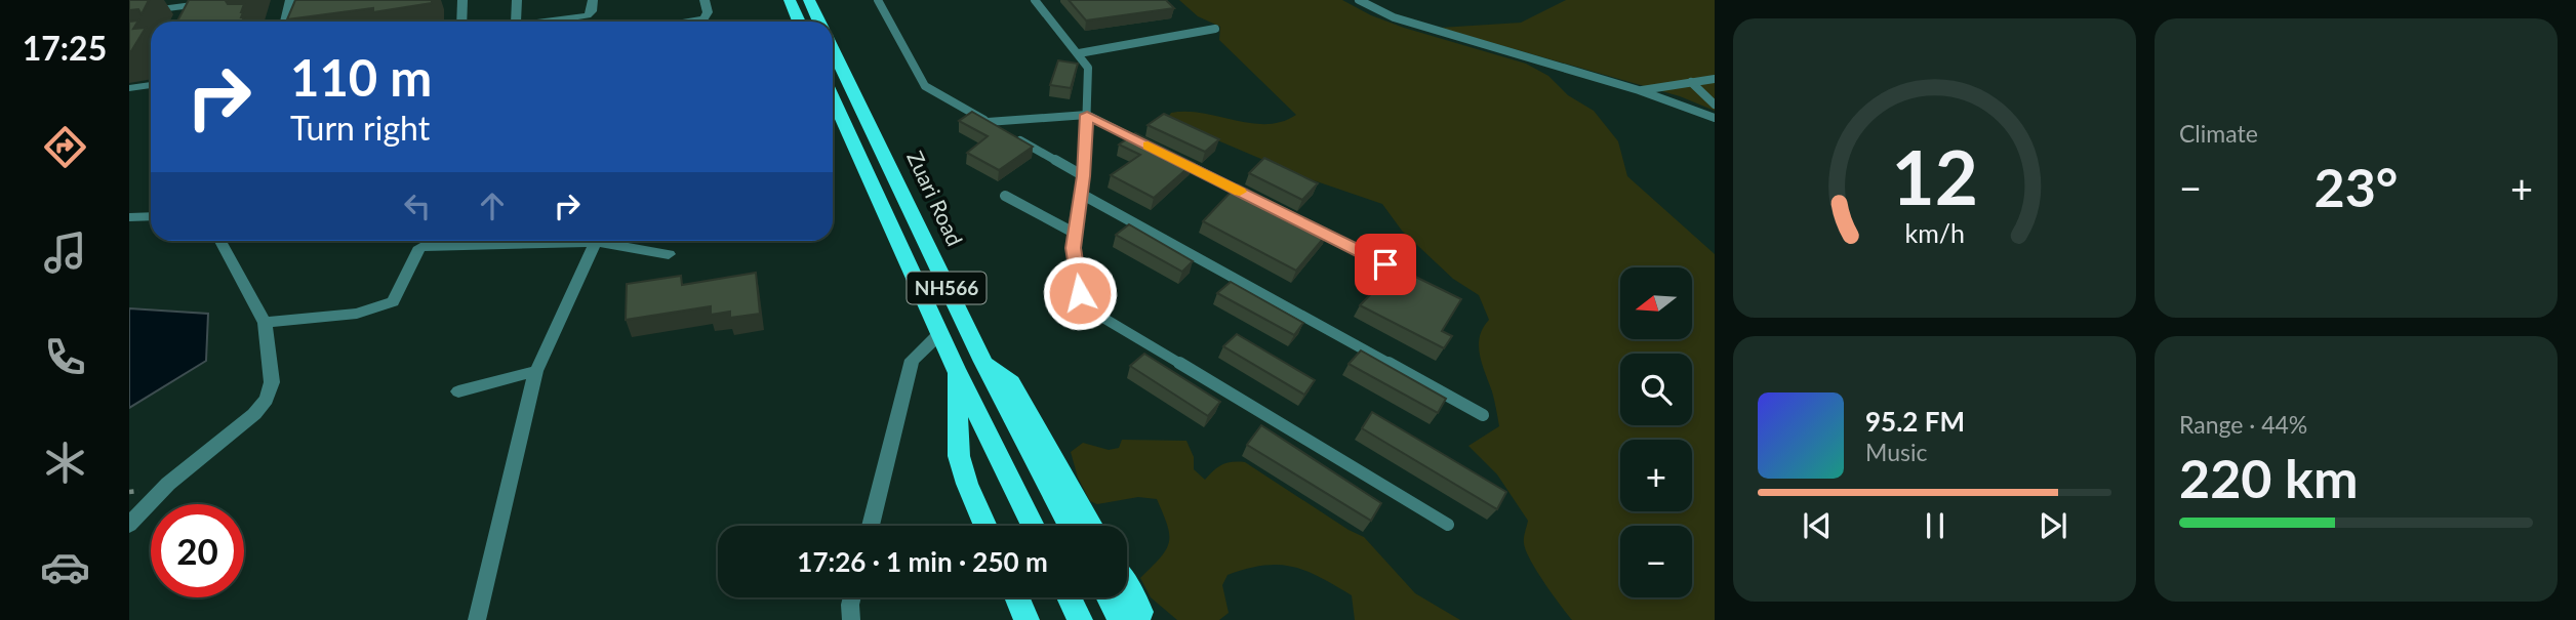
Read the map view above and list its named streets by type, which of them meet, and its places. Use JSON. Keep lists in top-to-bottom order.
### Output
{
  "streets": {
    "highway": ["Zuari Road", "NH566"]
  },
  "north": "left",
  "page": {
    "tabs": "17:25",
    "tile": [
      "Climate",
      ["Range · 44%", "220 km"]
    ],
    "turn": ["110 m", "Turn right"],
    "heat": ["−", "23°", "+"],
    "map_buttons": ["+", "−"],
    "song": ["95.2 FM", "Music"],
    "limit": "20",
    "trip": "17:26 · 1 min · 250 m",
    "gauge": ["12", "km/h"]
  }
}
